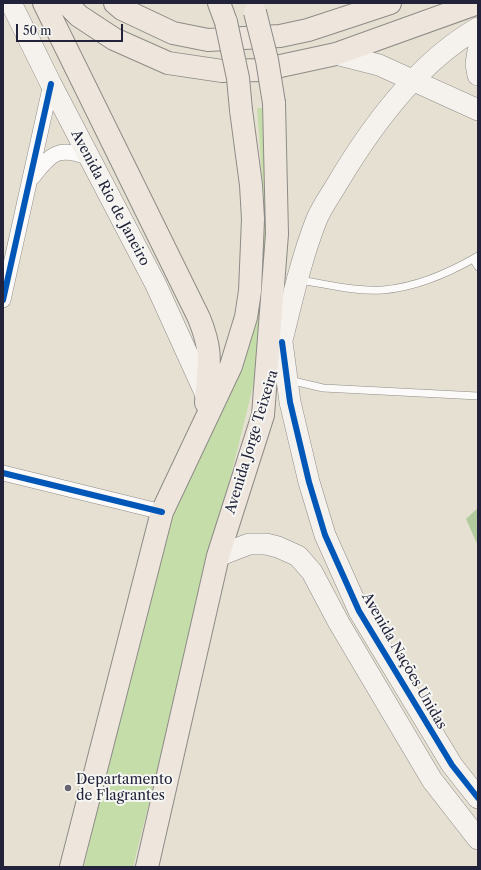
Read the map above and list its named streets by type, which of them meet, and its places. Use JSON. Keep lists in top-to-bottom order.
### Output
{
  "streets": {
    "highway": ["Avenida Jorge Teixeira"],
    "main road": ["Avenida Rio de Janeiro", "Avenida Nações Unidas"]
  },
  "crossings": [
    ["Avenida Jorge Teixeira", "Avenida Nações Unidas"]
  ],
  "places": ["Departamento de Flagrantes"],
  "scale_bar": "50 m"
}
